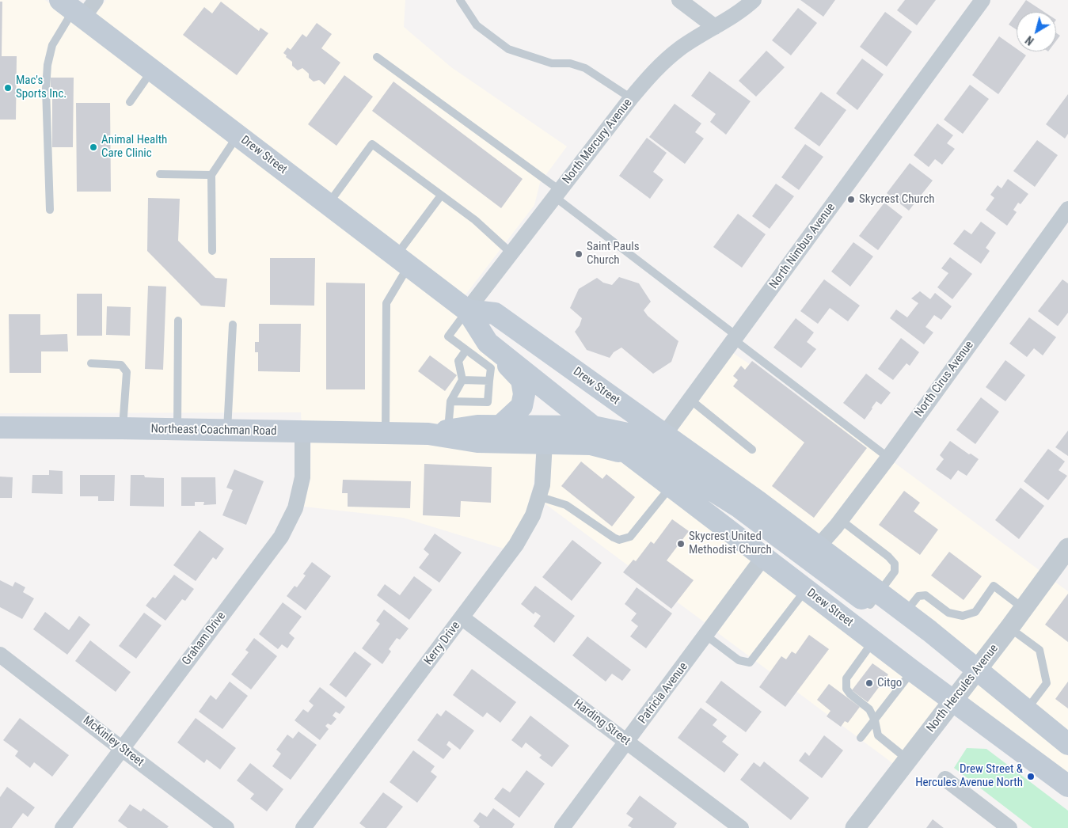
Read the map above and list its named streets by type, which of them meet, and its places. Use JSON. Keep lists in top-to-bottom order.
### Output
{
  "streets": {
    "main road": ["Drew Street", "Northeast Coachman Road"],
    "street": [
      "North Mercury Avenue",
      "North Nimbus Avenue",
      "North Cirus Avenue",
      "Graham Drive",
      "Kerry Drive",
      "North Hercules Avenue",
      "Patricia Avenue",
      "Harding Street",
      "McKinley Street"
    ]
  },
  "crossings": [
    ["North Mercury Avenue", "Drew Street"],
    ["Drew Street", "North Nimbus Avenue"],
    ["Drew Street", "North Cirus Avenue"],
    ["Drew Street", "Northeast Coachman Road"],
    ["Drew Street", "North Hercules Avenue"],
    ["Drew Street", "Patricia Avenue"],
    ["Northeast Coachman Road", "Graham Drive"],
    ["Northeast Coachman Road", "Kerry Drive"],
    ["Graham Drive", "McKinley Street"],
    ["Kerry Drive", "Harding Street"],
    ["Patricia Avenue", "Harding Street"]
  ],
  "places": [
    "Mac's Sports Inc.",
    "Animal Health Care Clinic",
    "Skycrest Church",
    "Saint Pauls Church",
    "Skycrest United Methodist Church",
    "Citgo",
    "Drew Street & Hercules Avenue North"
  ],
  "north": "bottom left"
}
